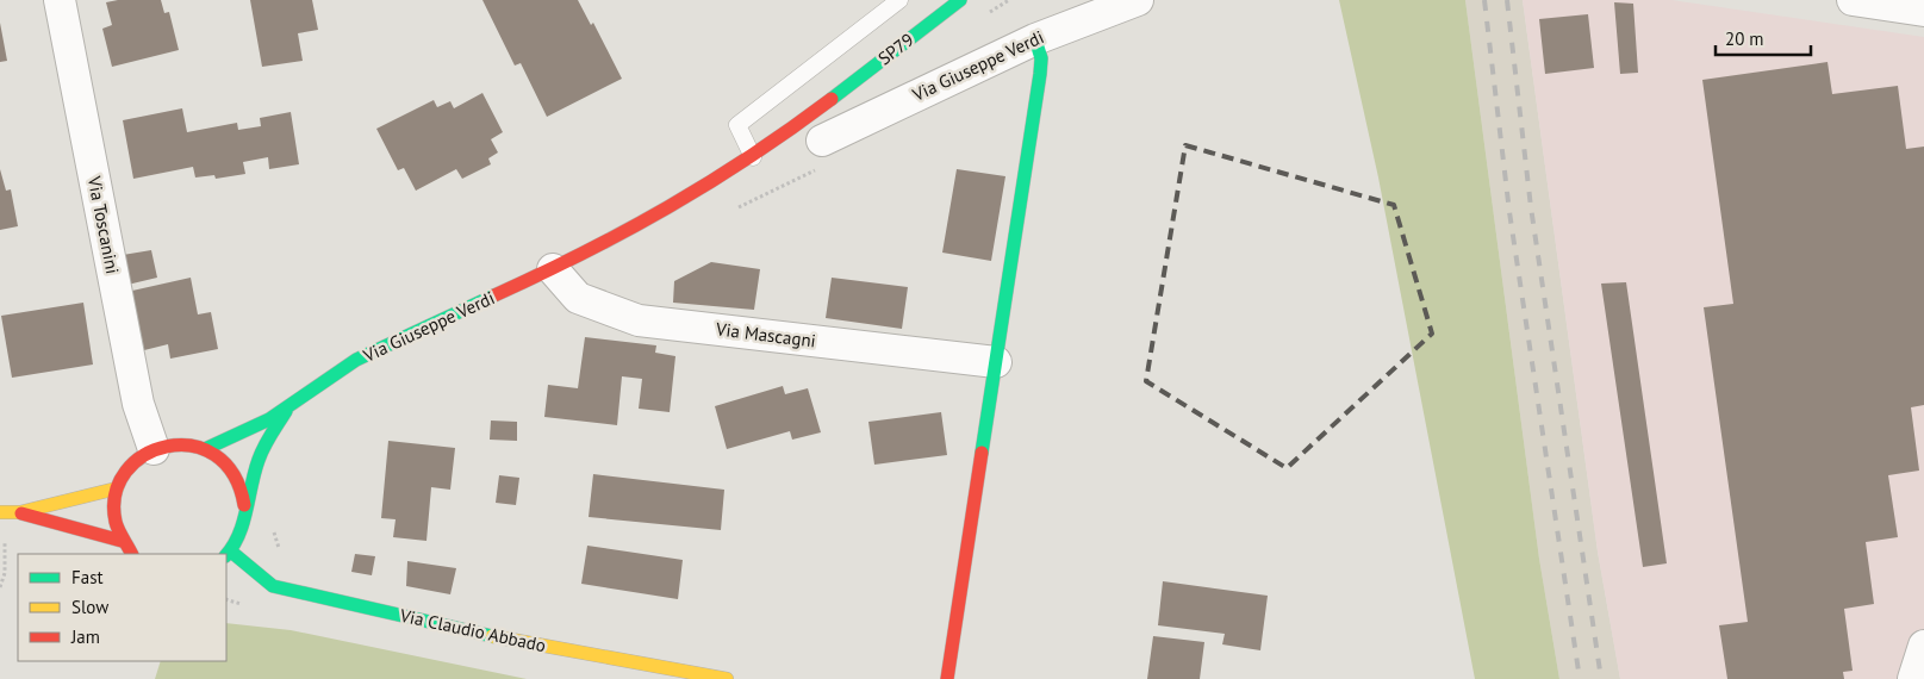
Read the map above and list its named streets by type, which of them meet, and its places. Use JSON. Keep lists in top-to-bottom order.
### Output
{
  "streets": {
    "main road": ["SP79", "Via Giuseppe Verdi", "Via Claudio Abbado"],
    "street": ["Via Toscanini", "Via Mascagni"]
  },
  "crossings": [
    ["SP79", "Via Giuseppe Verdi"],
    ["Via Giuseppe Verdi", "Via Mascagni"]
  ],
  "legend": ["Fast", "Slow", "Jam"],
  "scale_bar": "20 m"
}
